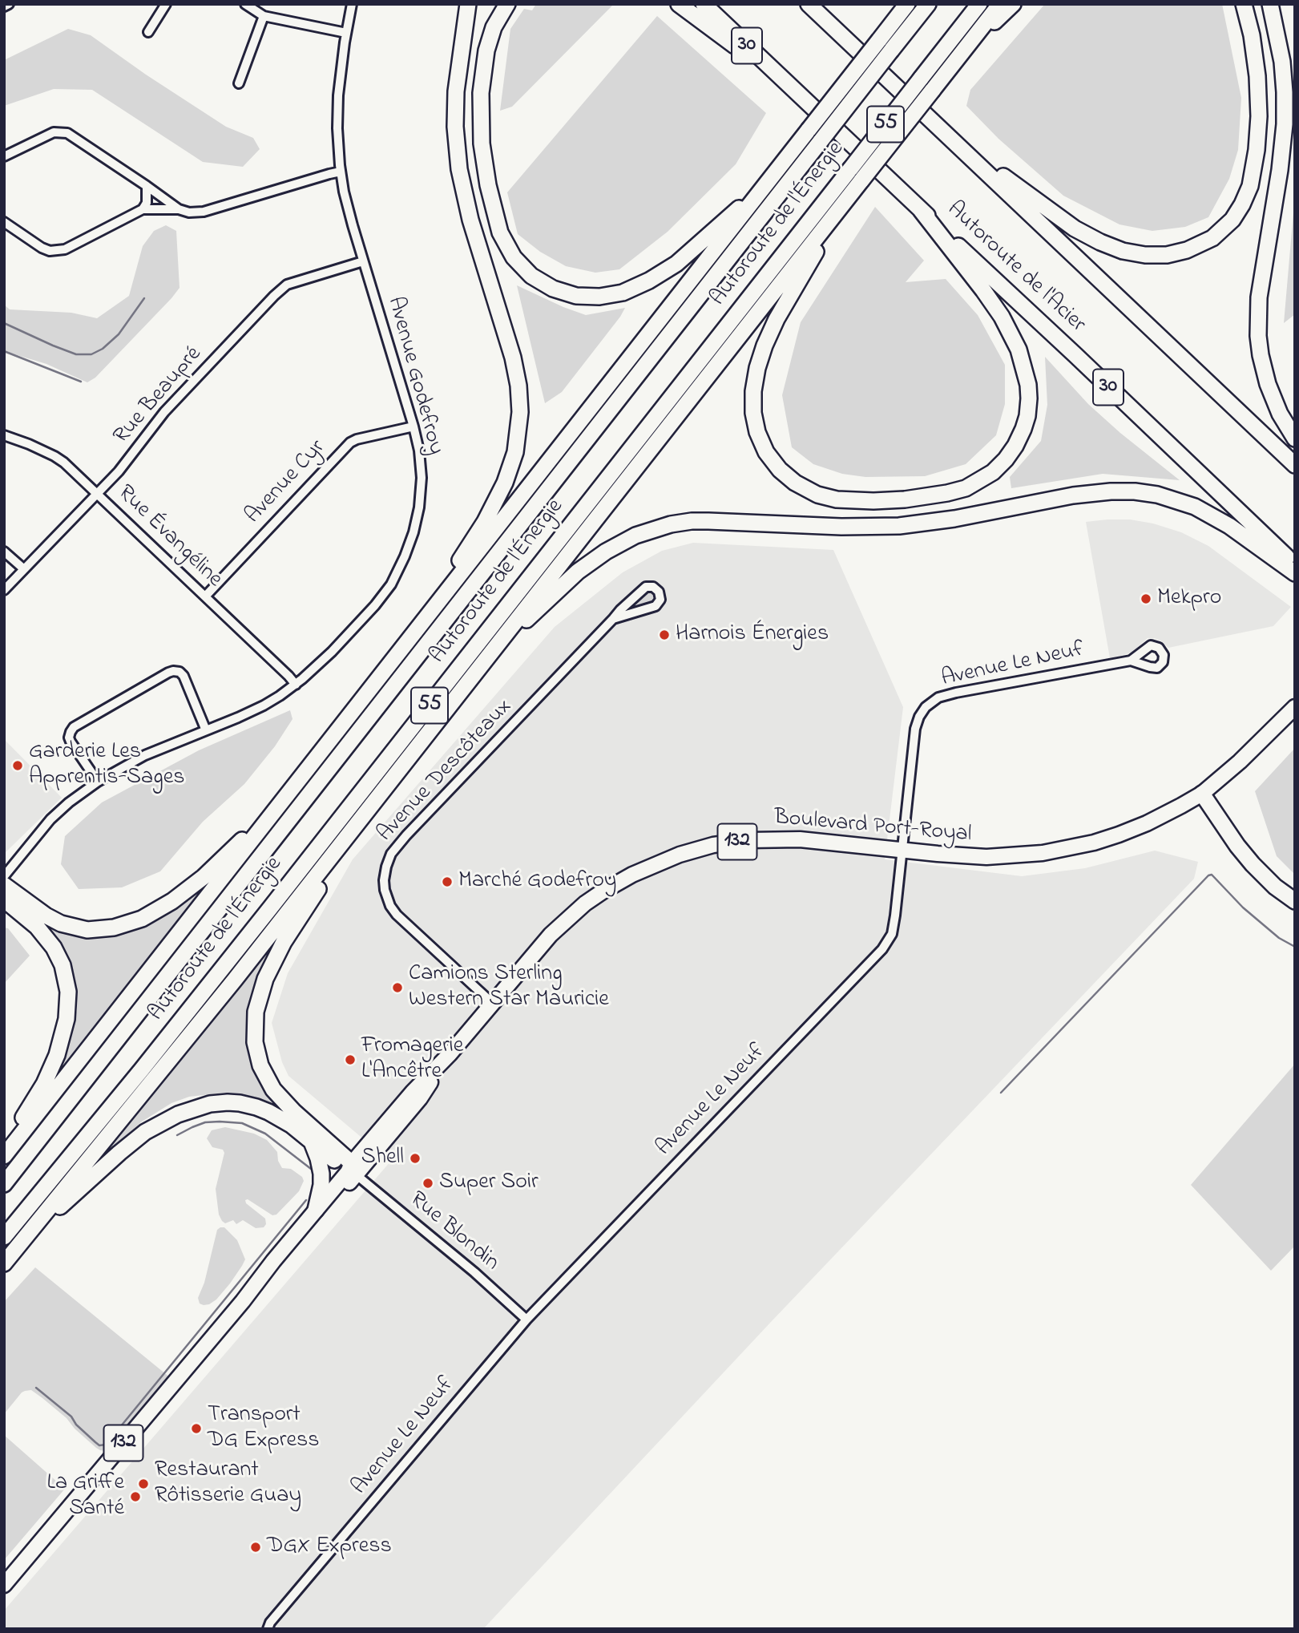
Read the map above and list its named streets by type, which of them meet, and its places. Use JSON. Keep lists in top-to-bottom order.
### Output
{
  "streets": {
    "highway": [
      "30",
      "55",
      "Autoroute de l'Énergie",
      "Autoroute de l'Acier"
    ],
    "main road": ["Boulevard Port-Royal", "132"],
    "street": [
      "Avenue Godefroy",
      "Rue Beaupré",
      "Avenue Cyr",
      "Rue Évangéline",
      "Avenue Le Neuf",
      "Avenue Descôteaux",
      "Rue Blondin"
    ]
  },
  "crossings": [
    ["Avenue Godefroy", "Rue Beaupré"],
    ["Avenue Godefroy", "Avenue Cyr"],
    ["Avenue Godefroy", "Rue Évangéline"],
    ["Rue Beaupré", "Rue Évangéline"],
    ["Avenue Cyr", "Rue Évangéline"],
    ["Avenue Le Neuf", "Boulevard Port-Royal"],
    ["Avenue Le Neuf", "Rue Blondin"],
    ["Avenue Descôteaux", "Boulevard Port-Royal"],
    ["Boulevard Port-Royal", "Rue Blondin"]
  ],
  "places": [
    "Mekpro",
    "Harnois Énergies",
    "Garderie Les Apprentis-Sages",
    "Marché Godefroy",
    "Camions Sterling Western Star Mauricie",
    "Fromagerie L'Ancêtre",
    "Shell",
    "Super Soir",
    "Transport DG Express",
    "Restaurant Rôtisserie Guay",
    "La Griffe Santé",
    "DGX Express"
  ]
}
